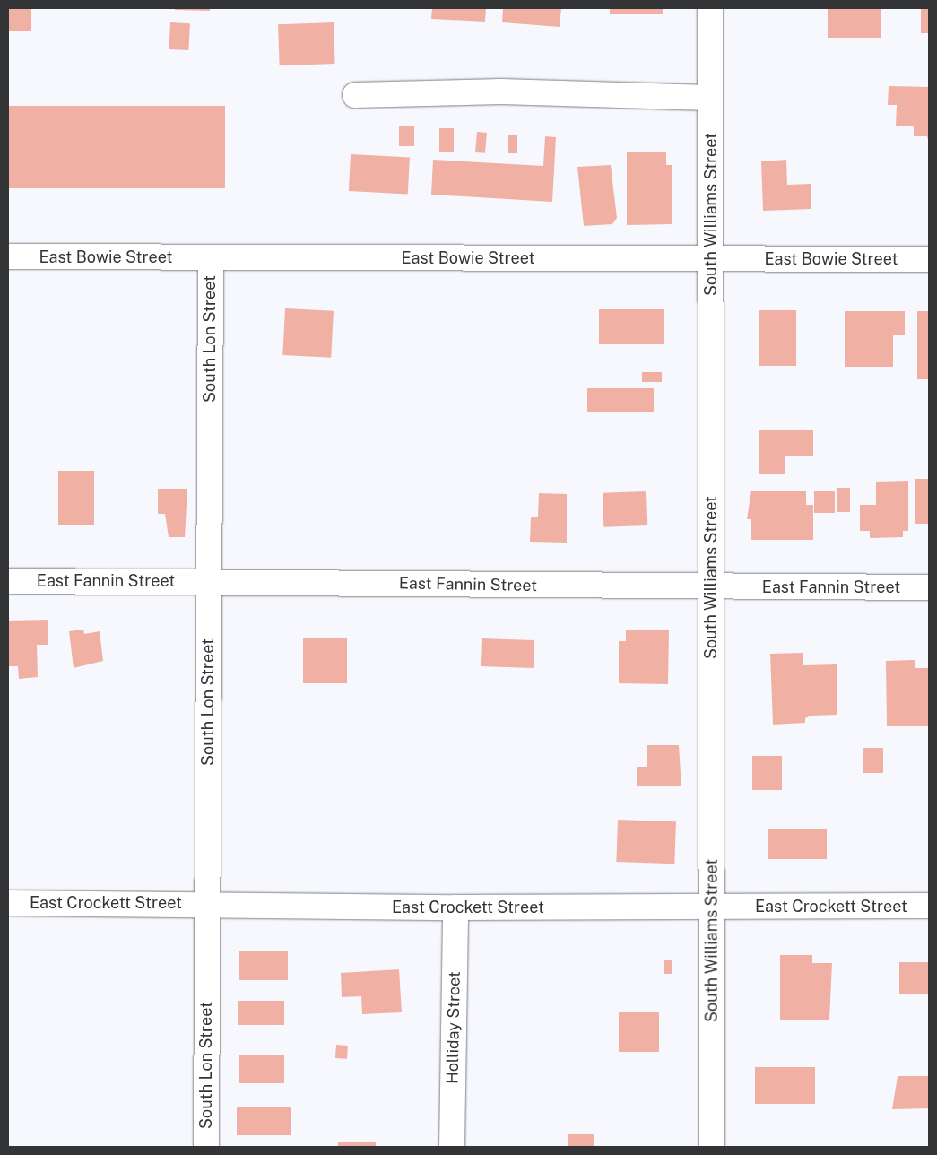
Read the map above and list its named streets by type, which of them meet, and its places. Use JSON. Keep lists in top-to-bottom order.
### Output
{
  "streets": {
    "street": [
      "South Williams Street",
      "East Bowie Street",
      "South Lon Street",
      "East Fannin Street",
      "East Crockett Street",
      "Holliday Street"
    ]
  },
  "crossings": [
    ["South Williams Street", "East Bowie Street"],
    ["South Williams Street", "East Fannin Street"],
    ["South Williams Street", "East Crockett Street"],
    ["East Bowie Street", "South Lon Street"],
    ["South Lon Street", "East Fannin Street"],
    ["South Lon Street", "East Crockett Street"],
    ["East Crockett Street", "Holliday Street"]
  ]
}
